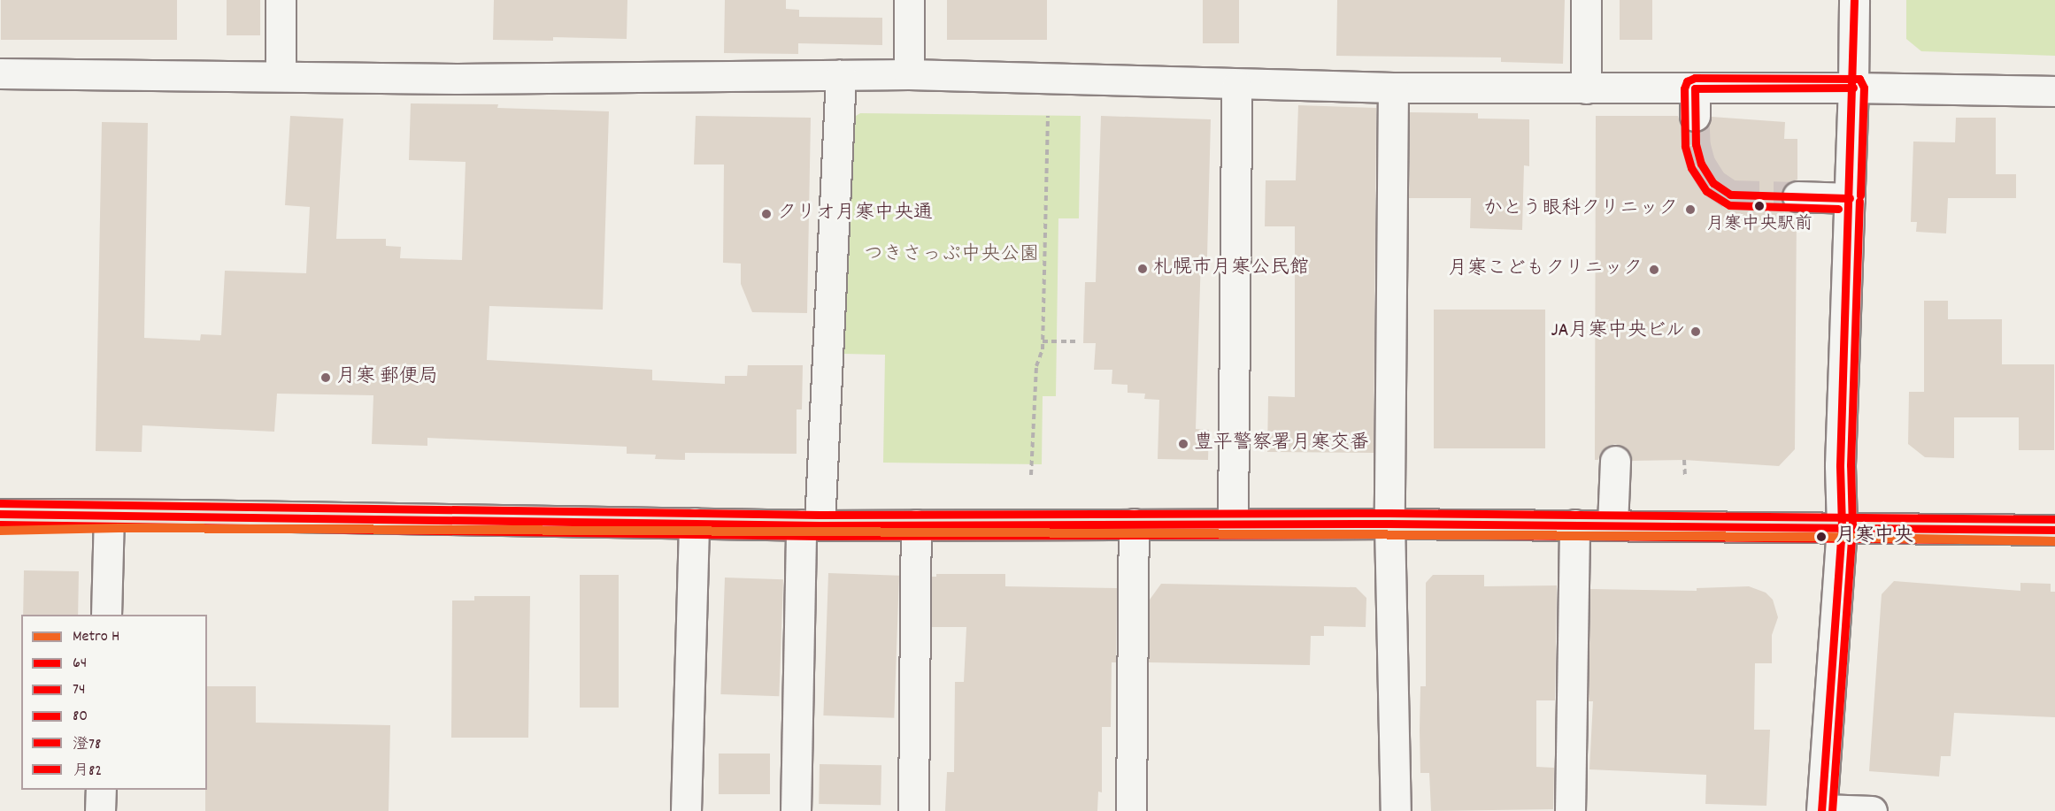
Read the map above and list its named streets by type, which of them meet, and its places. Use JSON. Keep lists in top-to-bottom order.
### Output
{
  "parks": ["つきさっぷ中央公園"],
  "places": [
    "月寒中央駅前",
    "かとう眼科クリニック",
    "クリオ月寒中央通",
    "札幌市月寒公民館",
    "月寒こどもクリニック",
    "JA月寒中央ビル",
    "月寒 郵便局",
    "豊平警察署月寒交番",
    "月寒中央"
  ],
  "lines": [
    "transit line 澄78",
    "transit line 月82",
    "transit line 80",
    "transit line 64",
    "transit line 74",
    "metro line H"
  ],
  "legend": [
    "Metro H",
    "64",
    "74",
    "80",
    "澄78",
    "月82"
  ]
}
